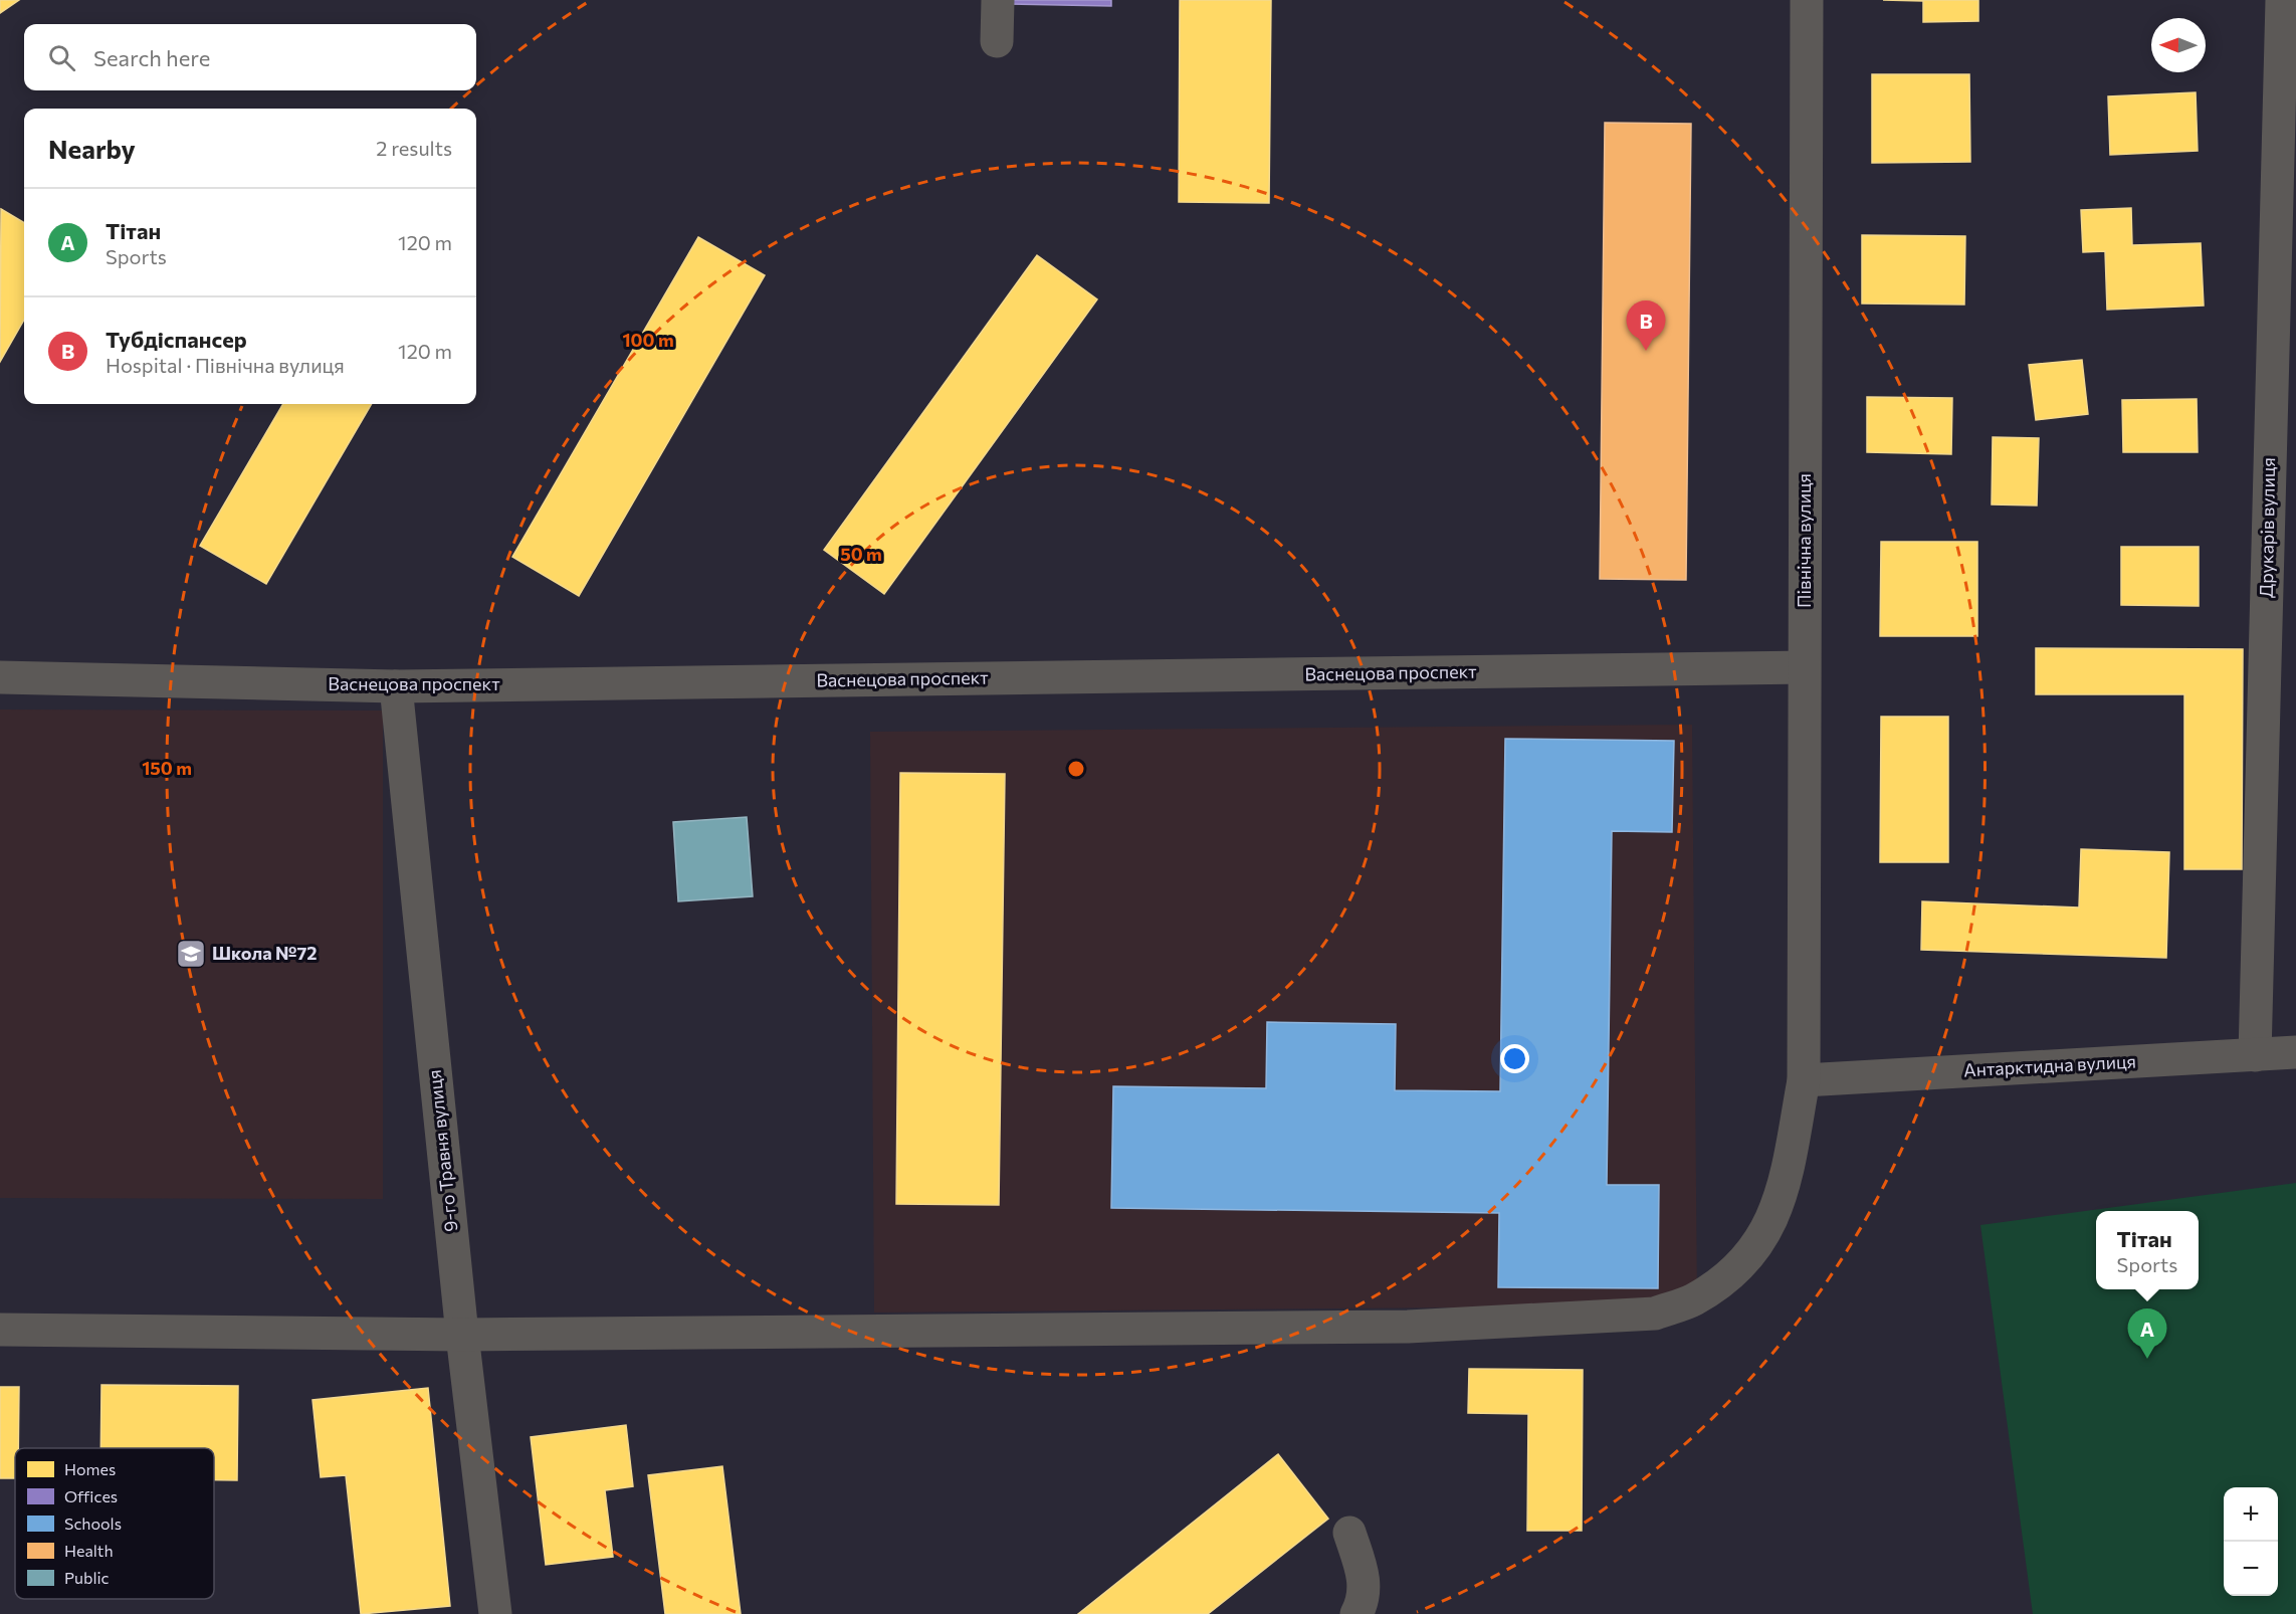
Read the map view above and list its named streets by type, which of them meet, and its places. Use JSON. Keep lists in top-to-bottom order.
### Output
{
  "streets": {
    "street": [
      "Друкарів вулиця",
      "Північна вулиця",
      "Васнецова проспект",
      "Антарктидна вулиця",
      "9-го Травня вулиця"
    ]
  },
  "crossings": [
    ["Друкарів вулиця", "Антарктидна вулиця"],
    ["Північна вулиця", "Васнецова проспект"],
    ["Північна вулиця", "Антарктидна вулиця"],
    ["Північна вулиця", "9-го Травня вулиця"],
    ["Васнецова проспект", "9-го Травня вулиця"]
  ],
  "places": {
    "school or university": ["Школа №72"]
  },
  "legend": [
    "Homes",
    "Offices",
    "Schools",
    "Health",
    "Public"
  ],
  "north": "left",
  "page": {
    "search": "Search here",
    "heading": ["Nearby", "2 results"],
    "list": [
      {
        "mark": "A",
        "name": "Тітан",
        "note": "Sports",
        "value": "120 m"
      },
      {
        "mark": "B",
        "name": "Тубдіспансер",
        "note": "Hospital · Північна вулиця",
        "value": "120 m"
      }
    ],
    "pins": ["B", "A"],
    "popup": ["Тітан", "Sports"],
    "map_buttons": ["+", "−"]
  },
  "rings": ["100 m", "50 m", "150 m"]
}
